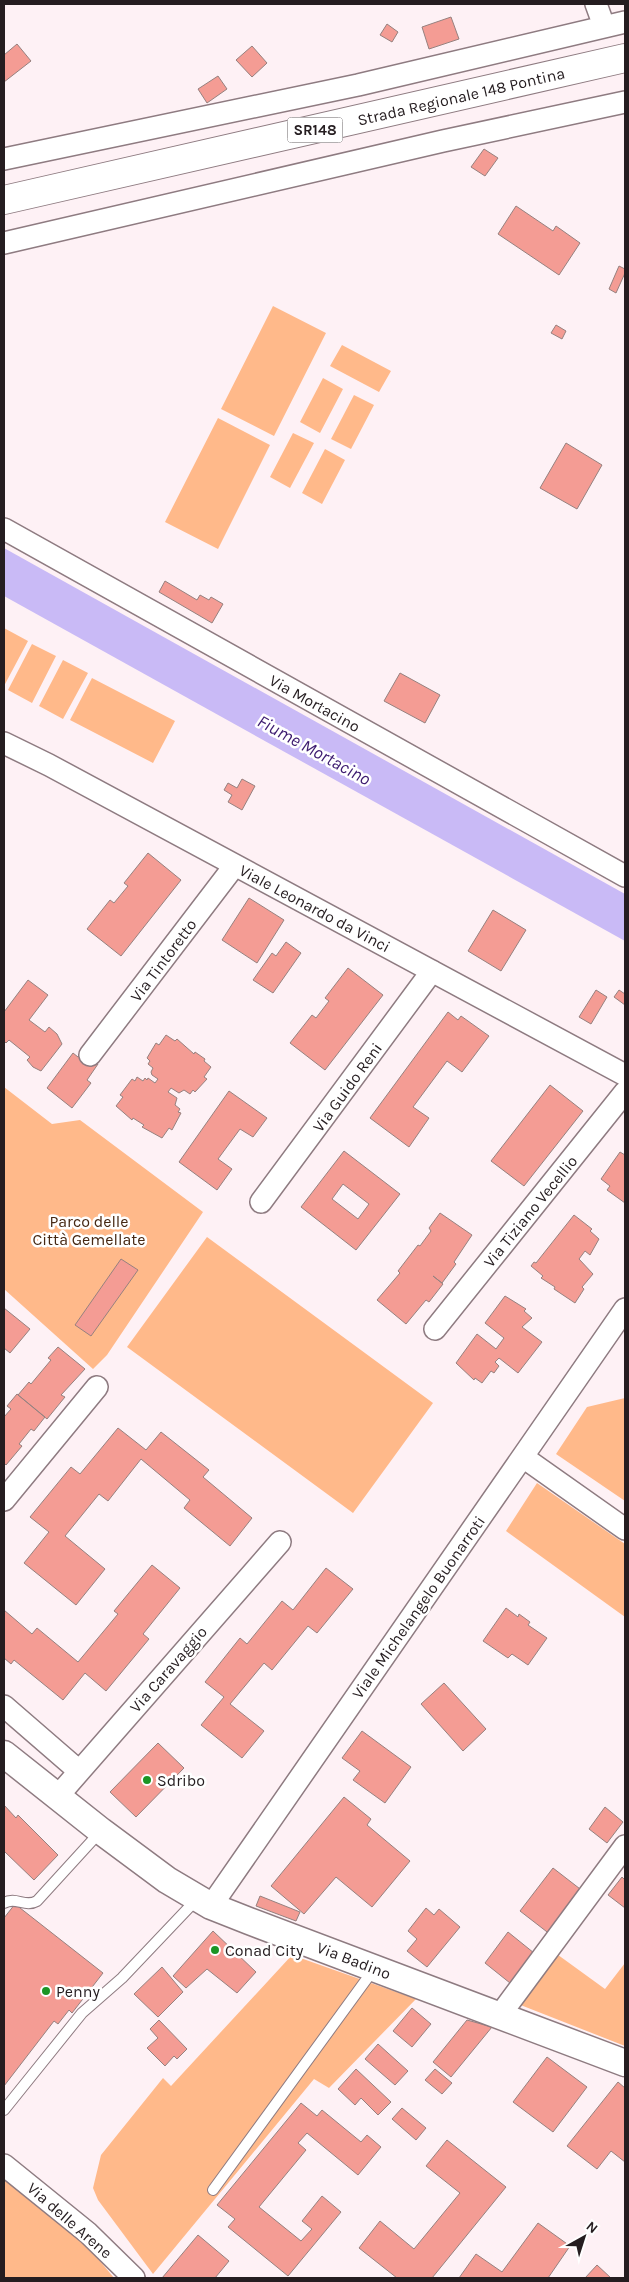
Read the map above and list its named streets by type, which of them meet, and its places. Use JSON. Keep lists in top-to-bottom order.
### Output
{
  "streets": {
    "main road": ["Strada Regionale 148 Pontina", "SR148"],
    "street": [
      "Via Mortacino",
      "Viale Leonardo da Vinci",
      "Via Tintoretto",
      "Via Guido Reni",
      "Via Tiziano Vecellio",
      "Viale Michelangelo Buonarroti",
      "Via Caravaggio",
      "Via Badino",
      "Via delle Arene"
    ]
  },
  "crossings": [
    ["Viale Leonardo da Vinci", "Via Tintoretto"],
    ["Viale Leonardo da Vinci", "Via Guido Reni"],
    ["Viale Michelangelo Buonarroti", "Via Badino"],
    ["Via Caravaggio", "Via Badino"]
  ],
  "water": ["Fiume Mortacino"],
  "parks": ["Parco delle Città Gemellate"],
  "places": ["Sdribo", "Conad City", "Penny"],
  "north": "top right"
}
